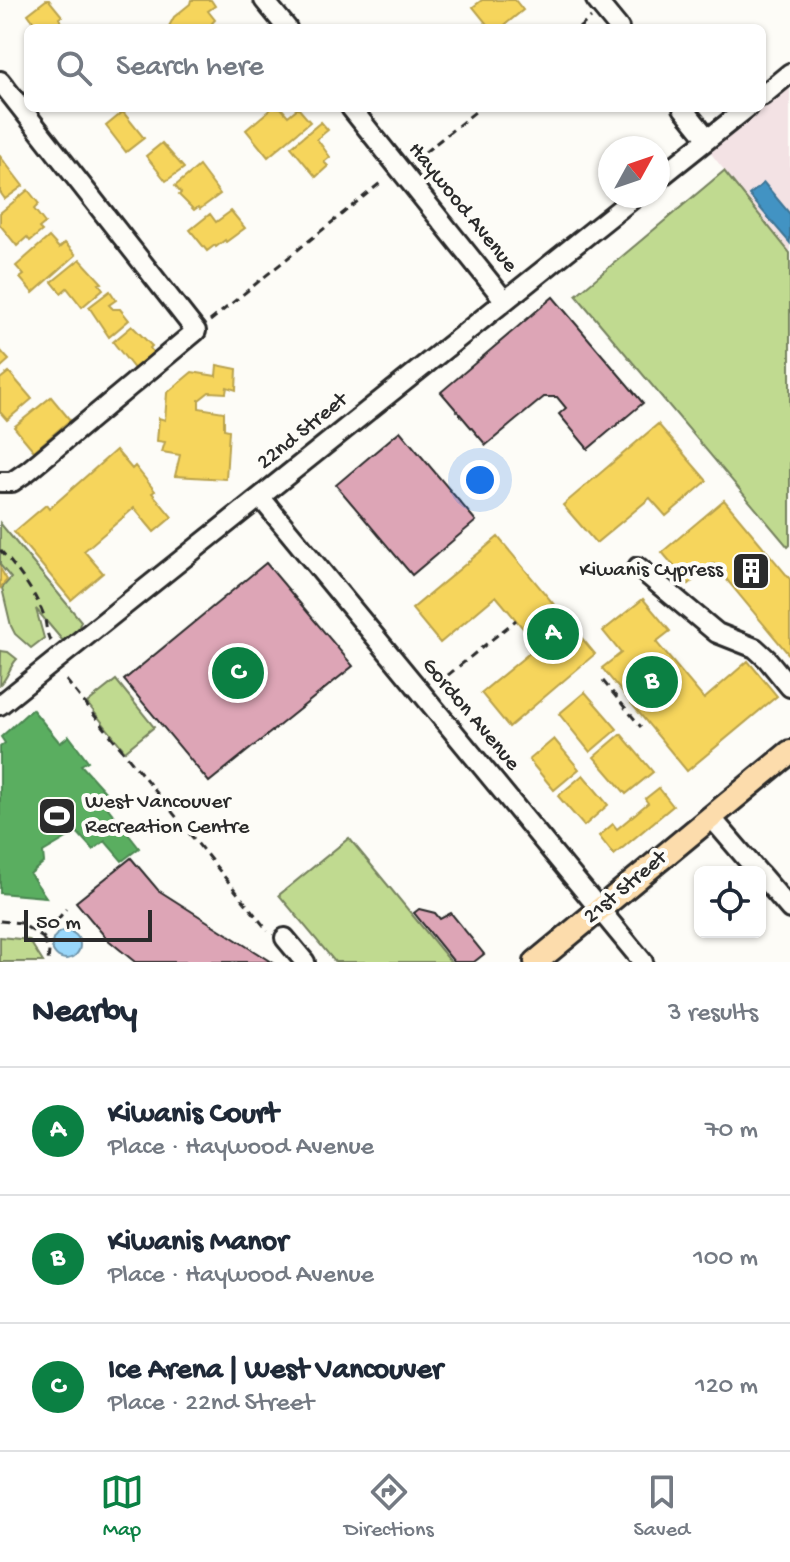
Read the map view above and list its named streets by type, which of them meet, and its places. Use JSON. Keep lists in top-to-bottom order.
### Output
{
  "streets": {
    "main road": ["21st Street"],
    "street": ["Haywood Avenue", "22nd Street", "Gordon Avenue"]
  },
  "crossings": [
    ["Haywood Avenue", "22nd Street"],
    ["22nd Street", "Gordon Avenue"],
    ["Gordon Avenue", "21st Street"]
  ],
  "places": {
    "building": ["Kiwanis Cypress"],
    "sports": ["West Vancouver Recreation Centre"]
  },
  "scale_bar": "50 m",
  "north": "top right",
  "page": {
    "search": "Search here",
    "pins": ["A", "C", "B"],
    "scale": "50 m",
    "heading": ["Nearby", "3 results"],
    "list": [
      {
        "mark": "A",
        "name": "Kiwanis Court",
        "note": "Place · Haywood Avenue",
        "value": "70 m"
      },
      {
        "mark": "B",
        "name": "Kiwanis Manor",
        "note": "Place · Haywood Avenue",
        "value": "100 m"
      },
      {
        "mark": "C",
        "name": "Ice Arena | West Vancouver",
        "note": "Place · 22nd Street",
        "value": "120 m"
      }
    ],
    "nav": ["Map", "Directions", "Saved"]
  }
}
